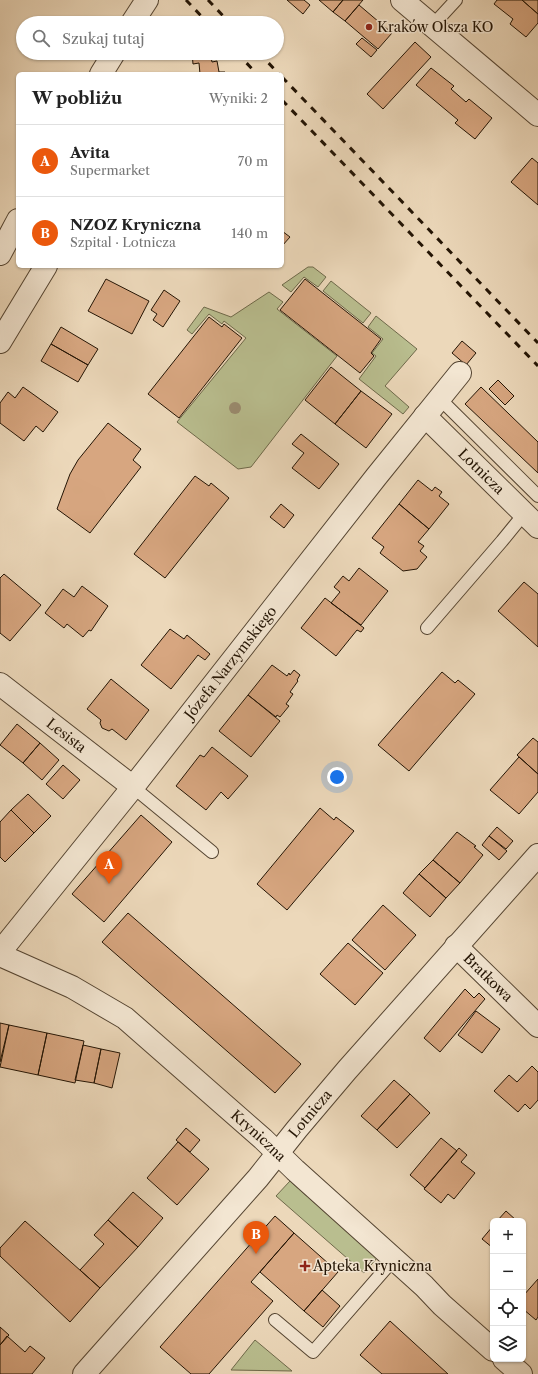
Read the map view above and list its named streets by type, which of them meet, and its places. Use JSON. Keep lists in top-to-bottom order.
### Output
{
  "streets": {
    "street": [
      "Lotnicza",
      "Józefa Narzymskiego",
      "Lesista",
      "Bratkowa",
      "Kryniczna"
    ]
  },
  "crossings": [
    ["Lotnicza", "Józefa Narzymskiego"],
    ["Lotnicza", "Bratkowa"],
    ["Lotnicza", "Kryniczna"],
    ["Józefa Narzymskiego", "Lesista"],
    ["Józefa Narzymskiego", "Kryniczna"]
  ],
  "places": {
    "other": ["Kraków Olsza KO"],
    "health": ["Apteka Kryniczna"]
  },
  "page": {
    "search": "Szukaj tutaj",
    "heading": ["W pobliżu", "Wyniki: 2"],
    "list": [
      {
        "mark": "A",
        "name": "Avita",
        "note": "Supermarket",
        "value": "70 m"
      },
      {
        "mark": "B",
        "name": "NZOZ Kryniczna",
        "note": "Szpital · Lotnicza",
        "value": "140 m"
      }
    ],
    "pins": ["A", "B"],
    "map_buttons": ["+", "−"]
  }
}
